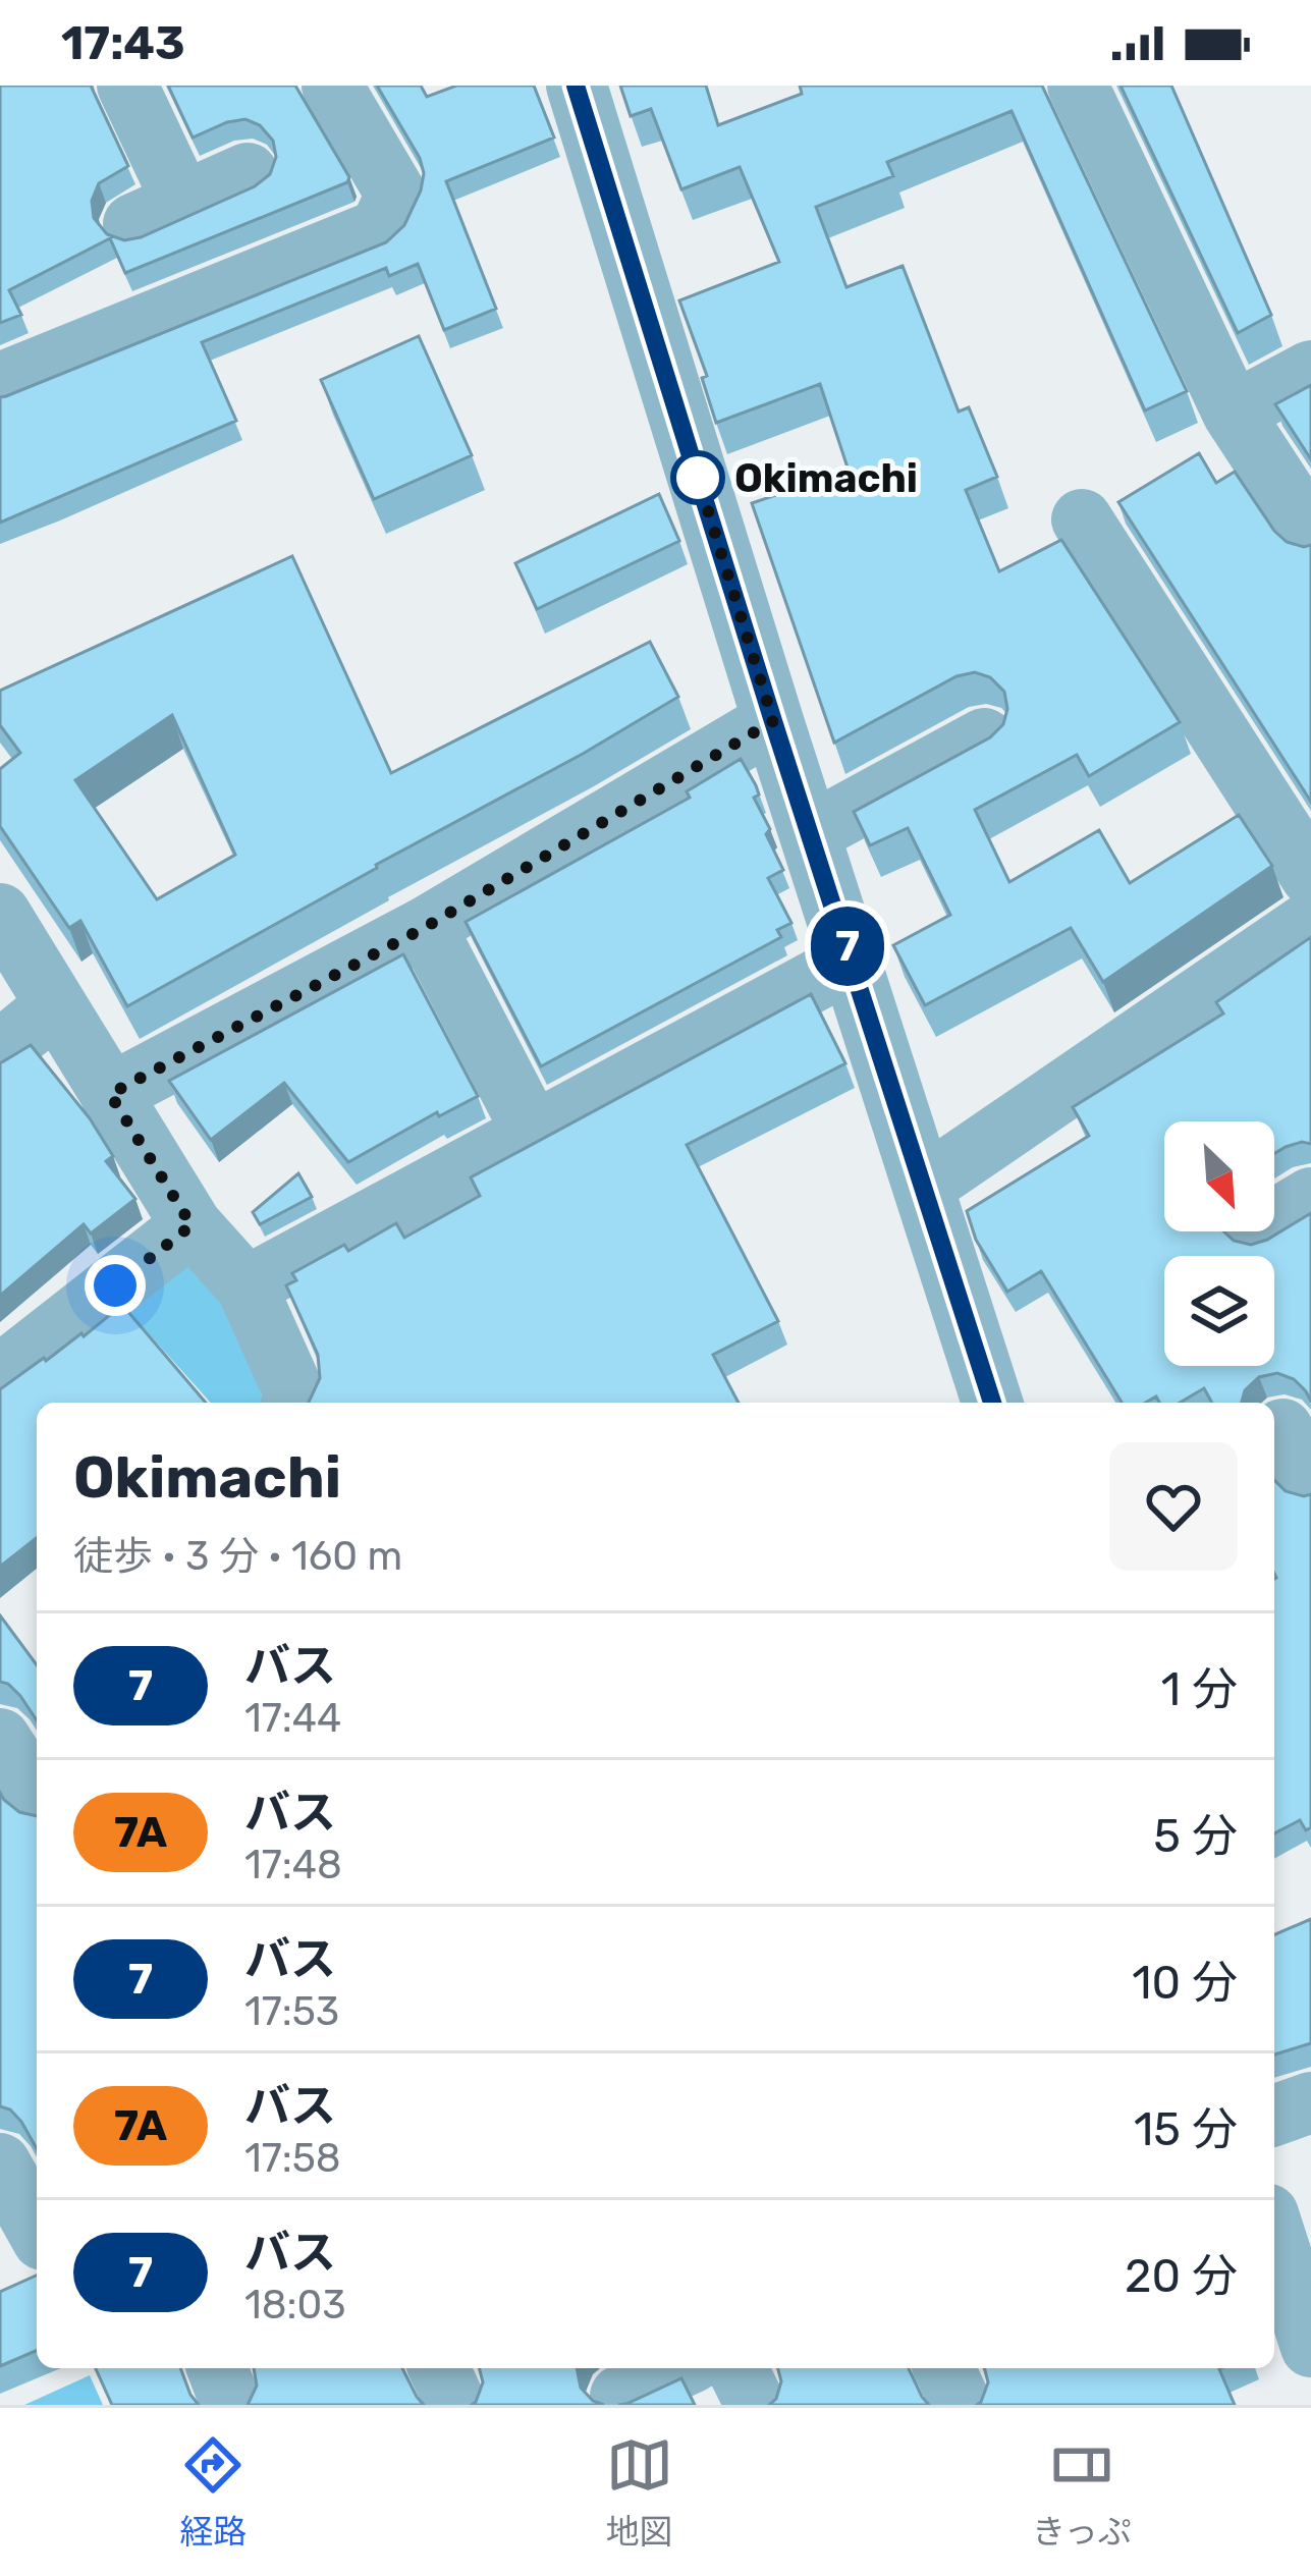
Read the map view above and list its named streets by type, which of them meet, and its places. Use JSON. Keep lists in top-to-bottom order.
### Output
{
  "places": ["Okimachi"],
  "lines": ["bus line 7"],
  "north": "bottom right",
  "page": {
    "status": "17:43",
    "on_map": "7",
    "heading": ["Okimachi", "徒歩 · 3 分 · 160 m"],
    "list": [
      {
        "mark": "7",
        "name": "バス",
        "note": "17:44",
        "value": "1 分"
      },
      {
        "mark": "7A",
        "name": "バス",
        "note": "17:48",
        "value": "5 分"
      },
      {
        "mark": "7",
        "name": "バス",
        "note": "17:53",
        "value": "10 分"
      },
      {
        "mark": "7A",
        "name": "バス",
        "note": "17:58",
        "value": "15 分"
      },
      {
        "mark": "7",
        "name": "バス",
        "note": "18:03",
        "value": "20 分"
      }
    ],
    "tabs": ["経路", "地図", "きっぷ"]
  }
}
